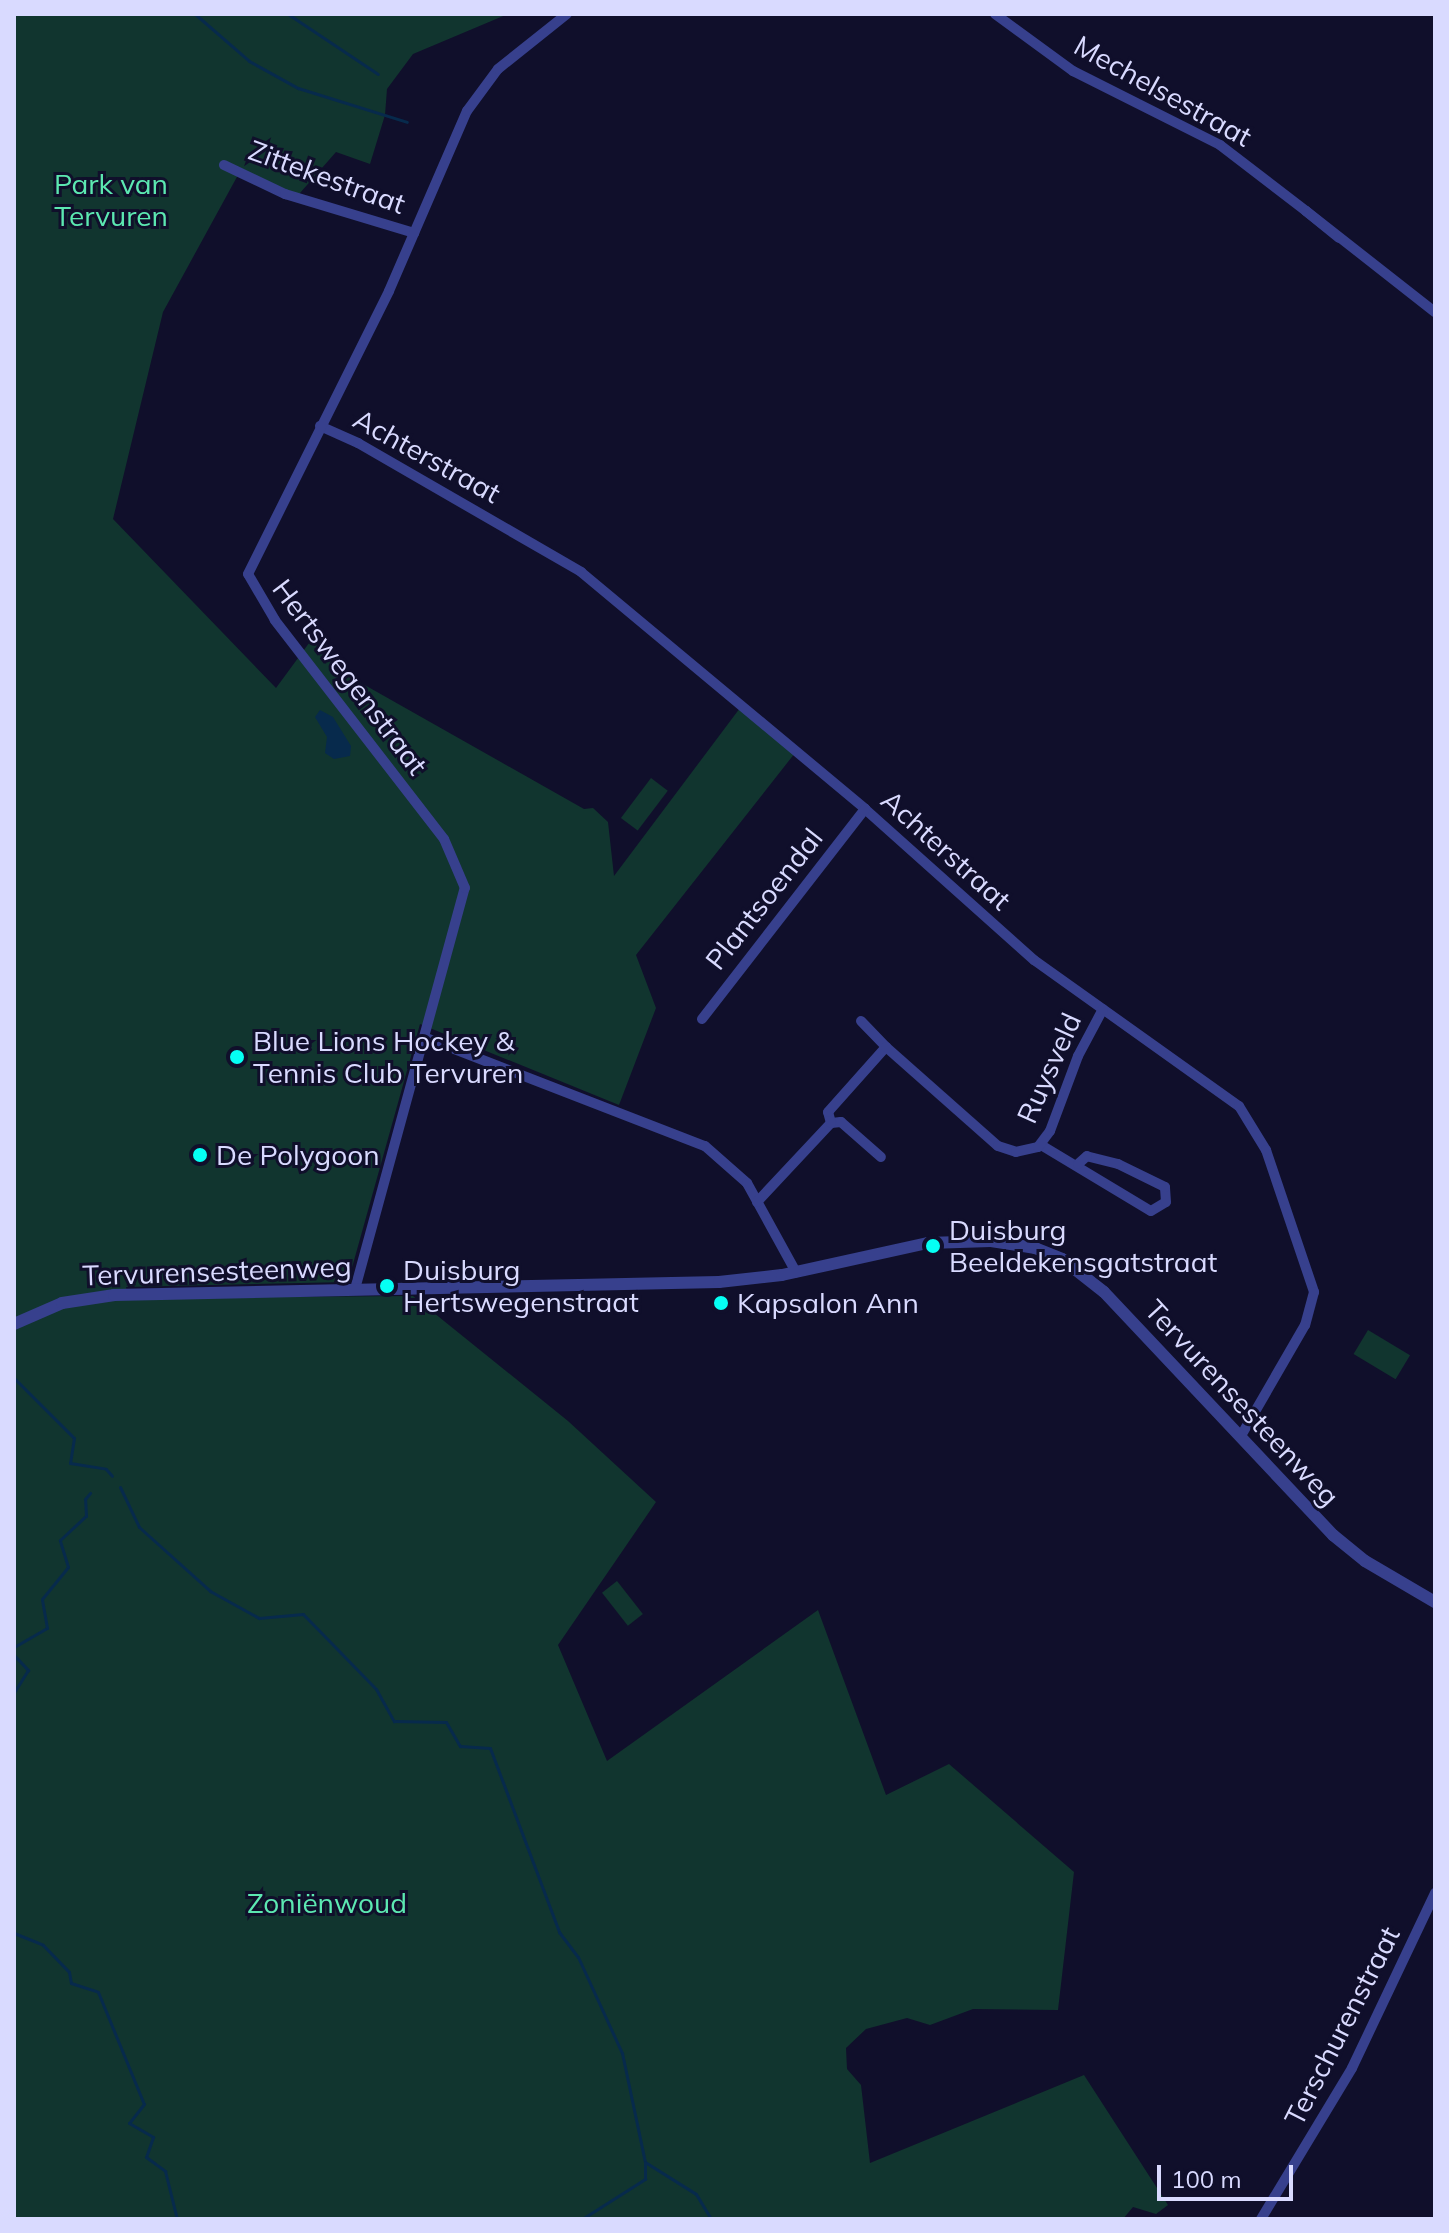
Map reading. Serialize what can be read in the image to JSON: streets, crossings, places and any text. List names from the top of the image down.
{
  "streets": {
    "street": [
      "Mechelsestraat",
      "Zittekestraat",
      "Achterstraat",
      "Hertswegenstraat",
      "Plantsoendal",
      "Ruysveld",
      "Tervurensesteenweg",
      "Terschurenstraat"
    ]
  },
  "crossings": [
    ["Zittekestraat", "Hertswegenstraat"],
    ["Achterstraat", "Hertswegenstraat"],
    ["Achterstraat", "Plantsoendal"],
    ["Achterstraat", "Ruysveld"],
    ["Achterstraat", "Tervurensesteenweg"],
    ["Hertswegenstraat", "Tervurensesteenweg"]
  ],
  "parks": ["Park van Tervuren", "Zoniënwoud"],
  "places": [
    "Blue Lions Hockey & Tennis Club Tervuren",
    "De Polygoon",
    "Duisburg Beeldekensgatstraat",
    "Duisburg Hertswegenstraat",
    "Kapsalon Ann"
  ],
  "scale_bar": "100 m"
}
